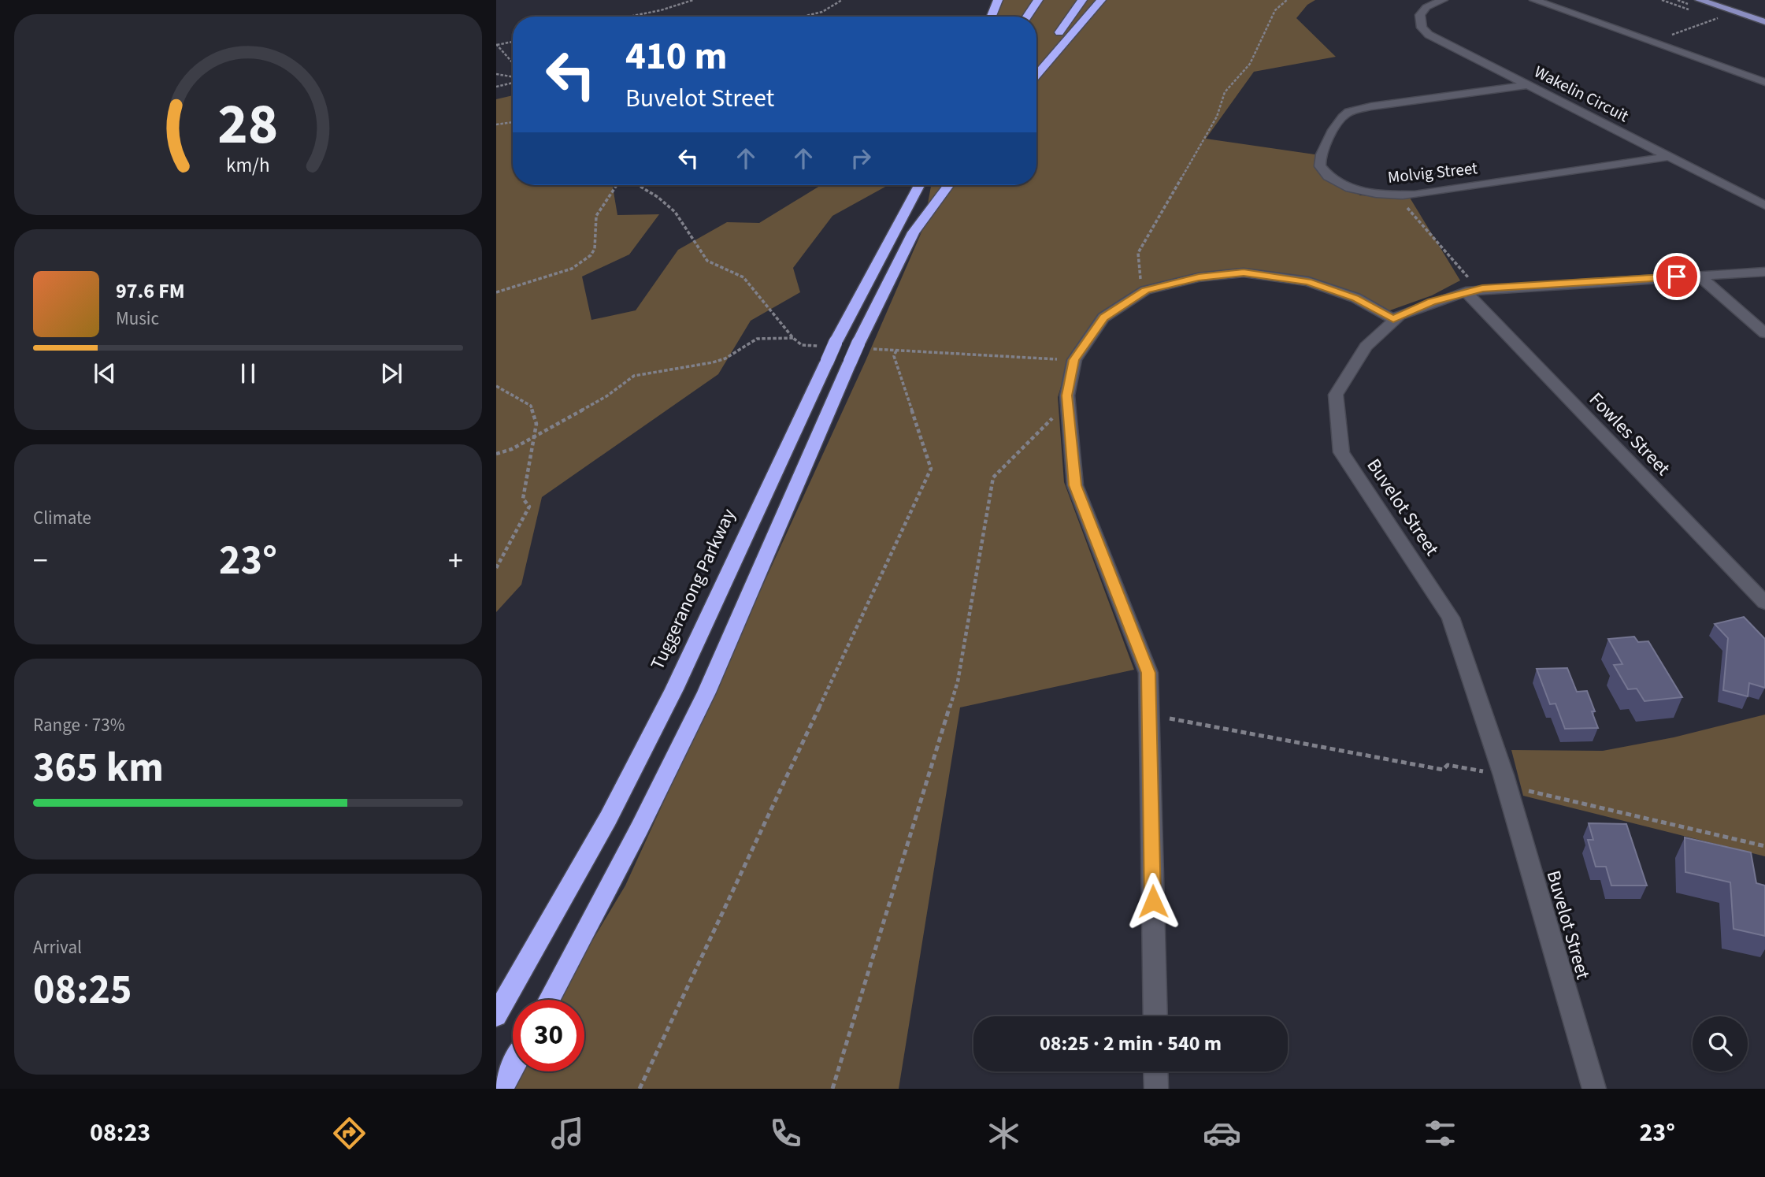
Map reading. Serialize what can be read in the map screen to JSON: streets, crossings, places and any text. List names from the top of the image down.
{
  "streets": {
    "highway": ["Tuggeranong Parkway"],
    "street": [
      "Wakelin Circuit",
      "Molvig Street",
      "Fowles Street",
      "Buvelot Street"
    ]
  },
  "crossings": [
    ["Wakelin Circuit", "Molvig Street"],
    ["Fowles Street", "Buvelot Street"]
  ],
  "page": {
    "turn": ["410 m", "Buvelot Street"],
    "song": ["97.6 FM", "Music"],
    "tile": [
      "Climate",
      ["Range · 73%", "365 km"],
      ["Arrival", "08:25"]
    ],
    "heat": ["−", "23°", "+"],
    "limit": "30",
    "trip": "08:25 · 2 min · 540 m",
    "tabs": ["08:23", "23°"],
    "gauge": ["28", "km/h"]
  }
}
